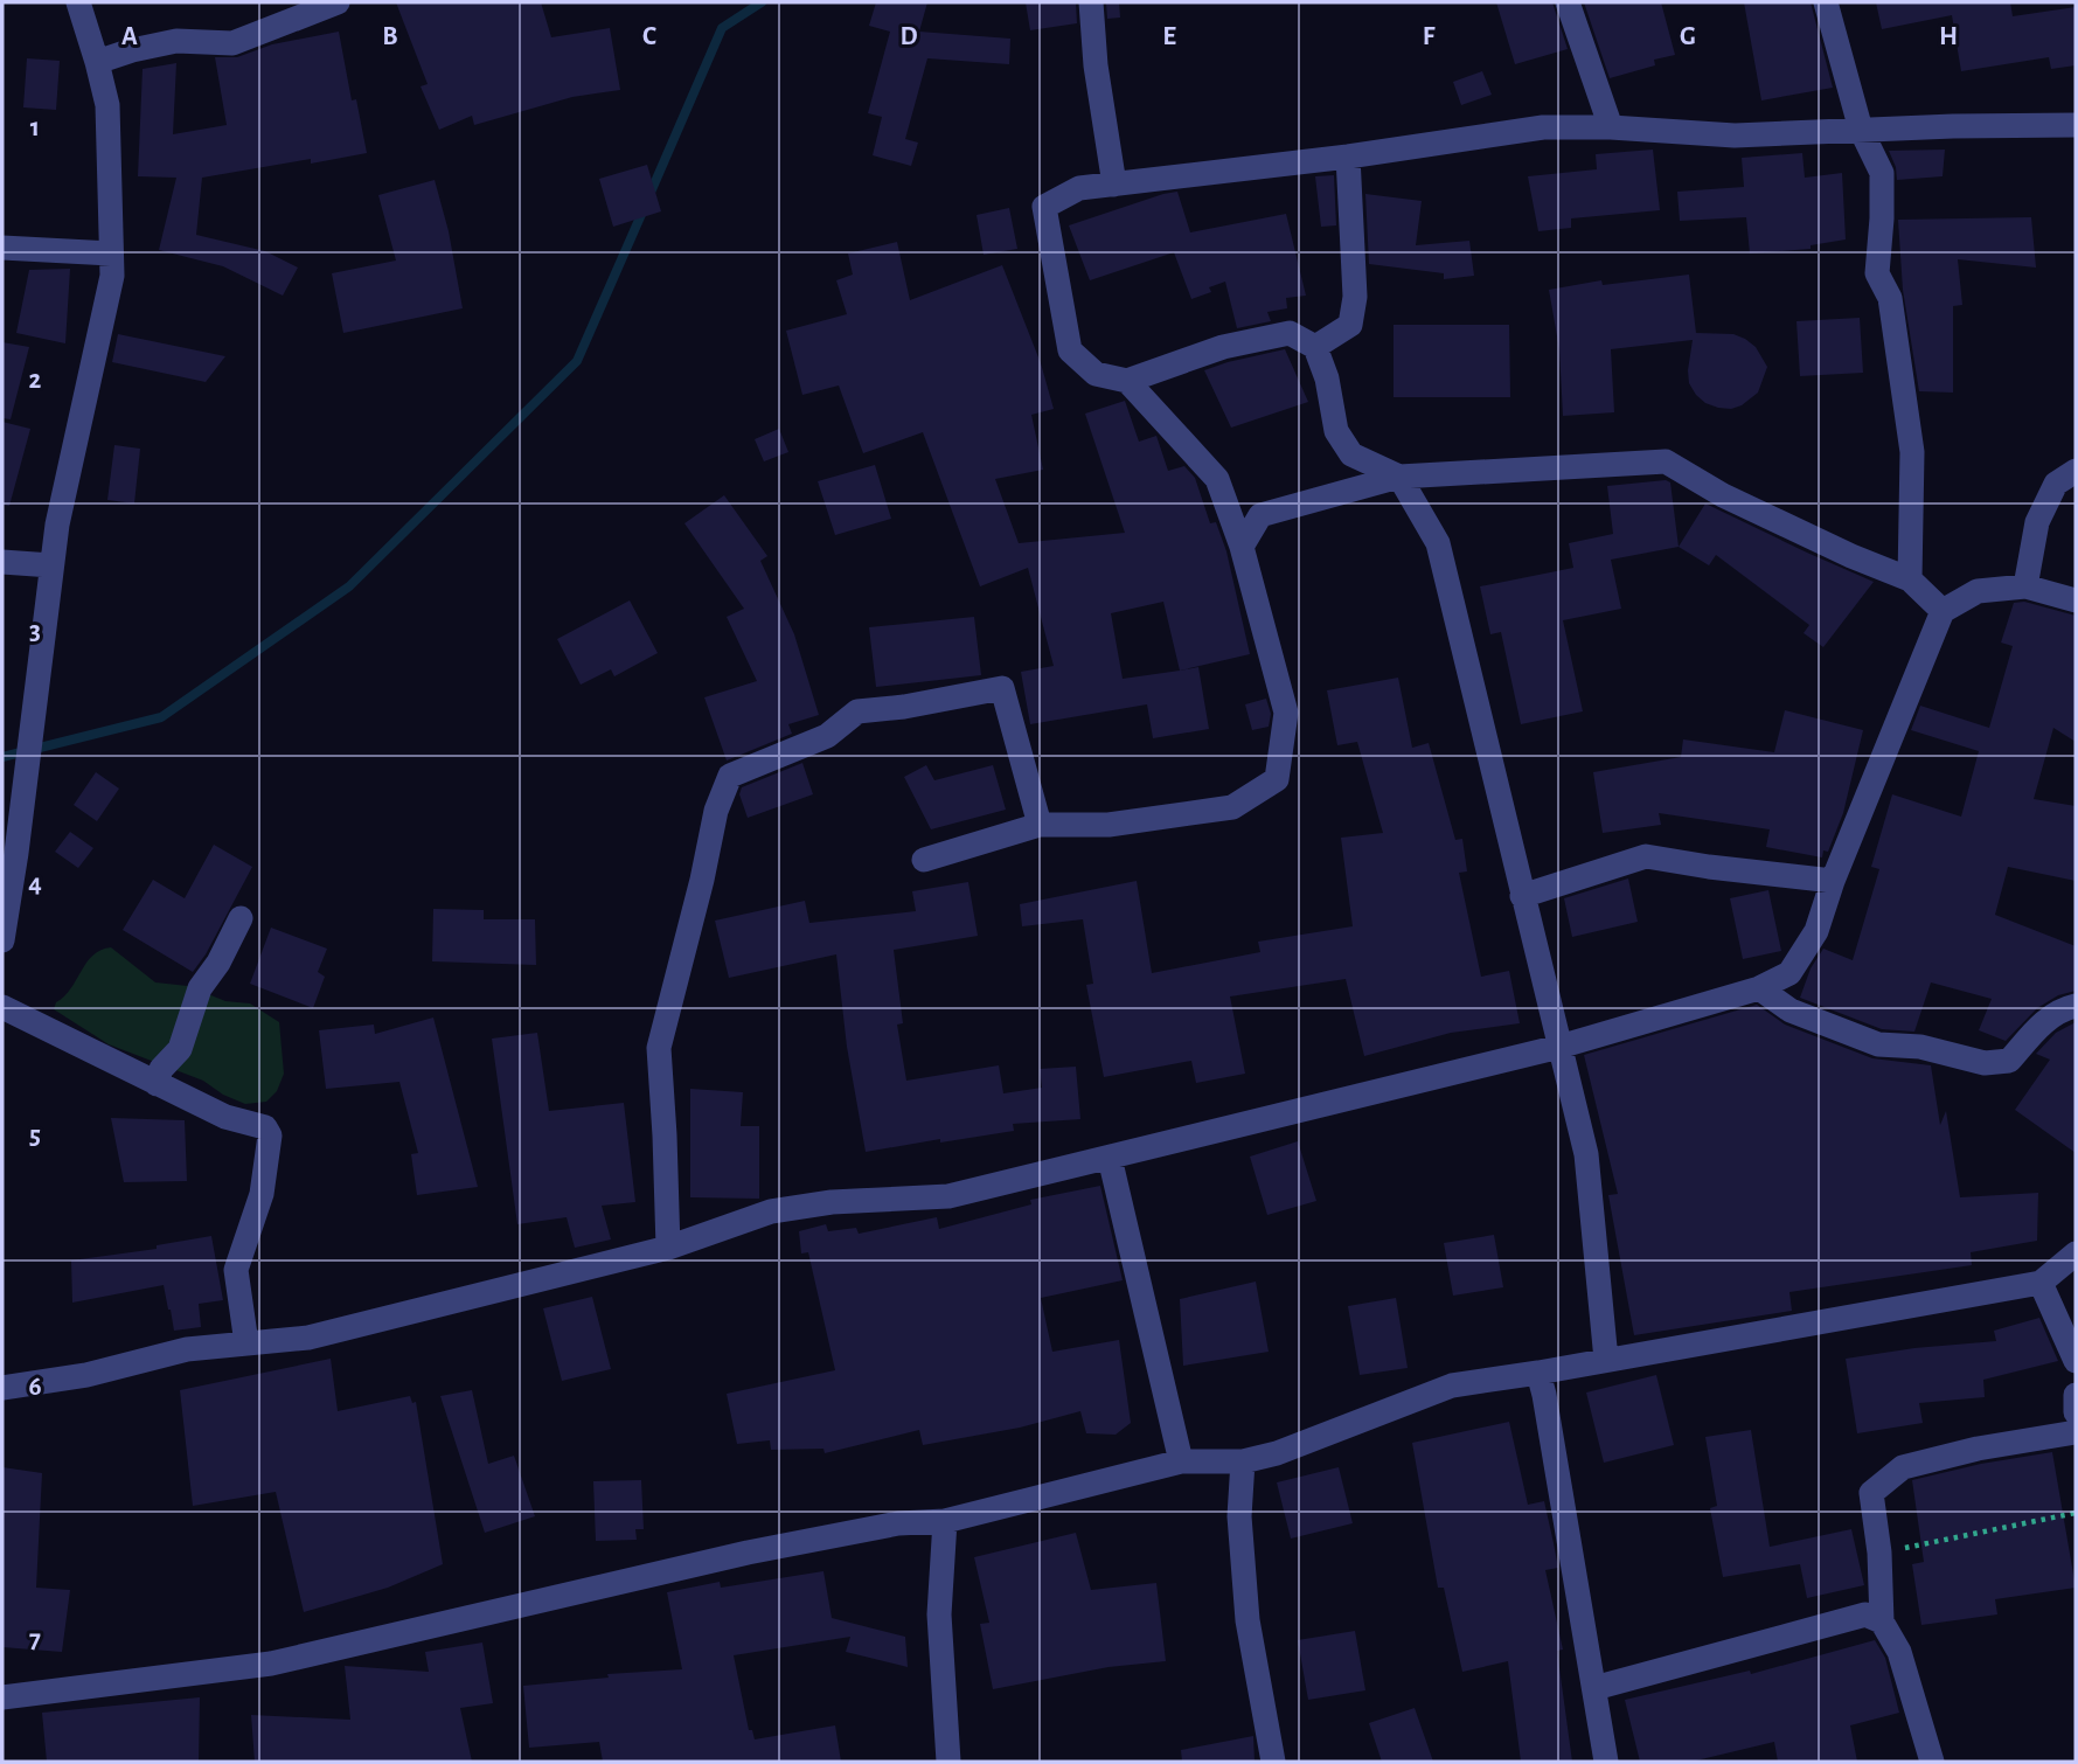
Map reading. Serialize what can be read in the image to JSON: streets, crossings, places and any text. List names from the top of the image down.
{
  "grid": {
    "columns": [
      "A",
      "B",
      "C",
      "D",
      "E",
      "F",
      "G",
      "H"
    ],
    "rows": [
      "1",
      "2",
      "3",
      "4",
      "5",
      "6",
      "7"
    ]
  }
}
